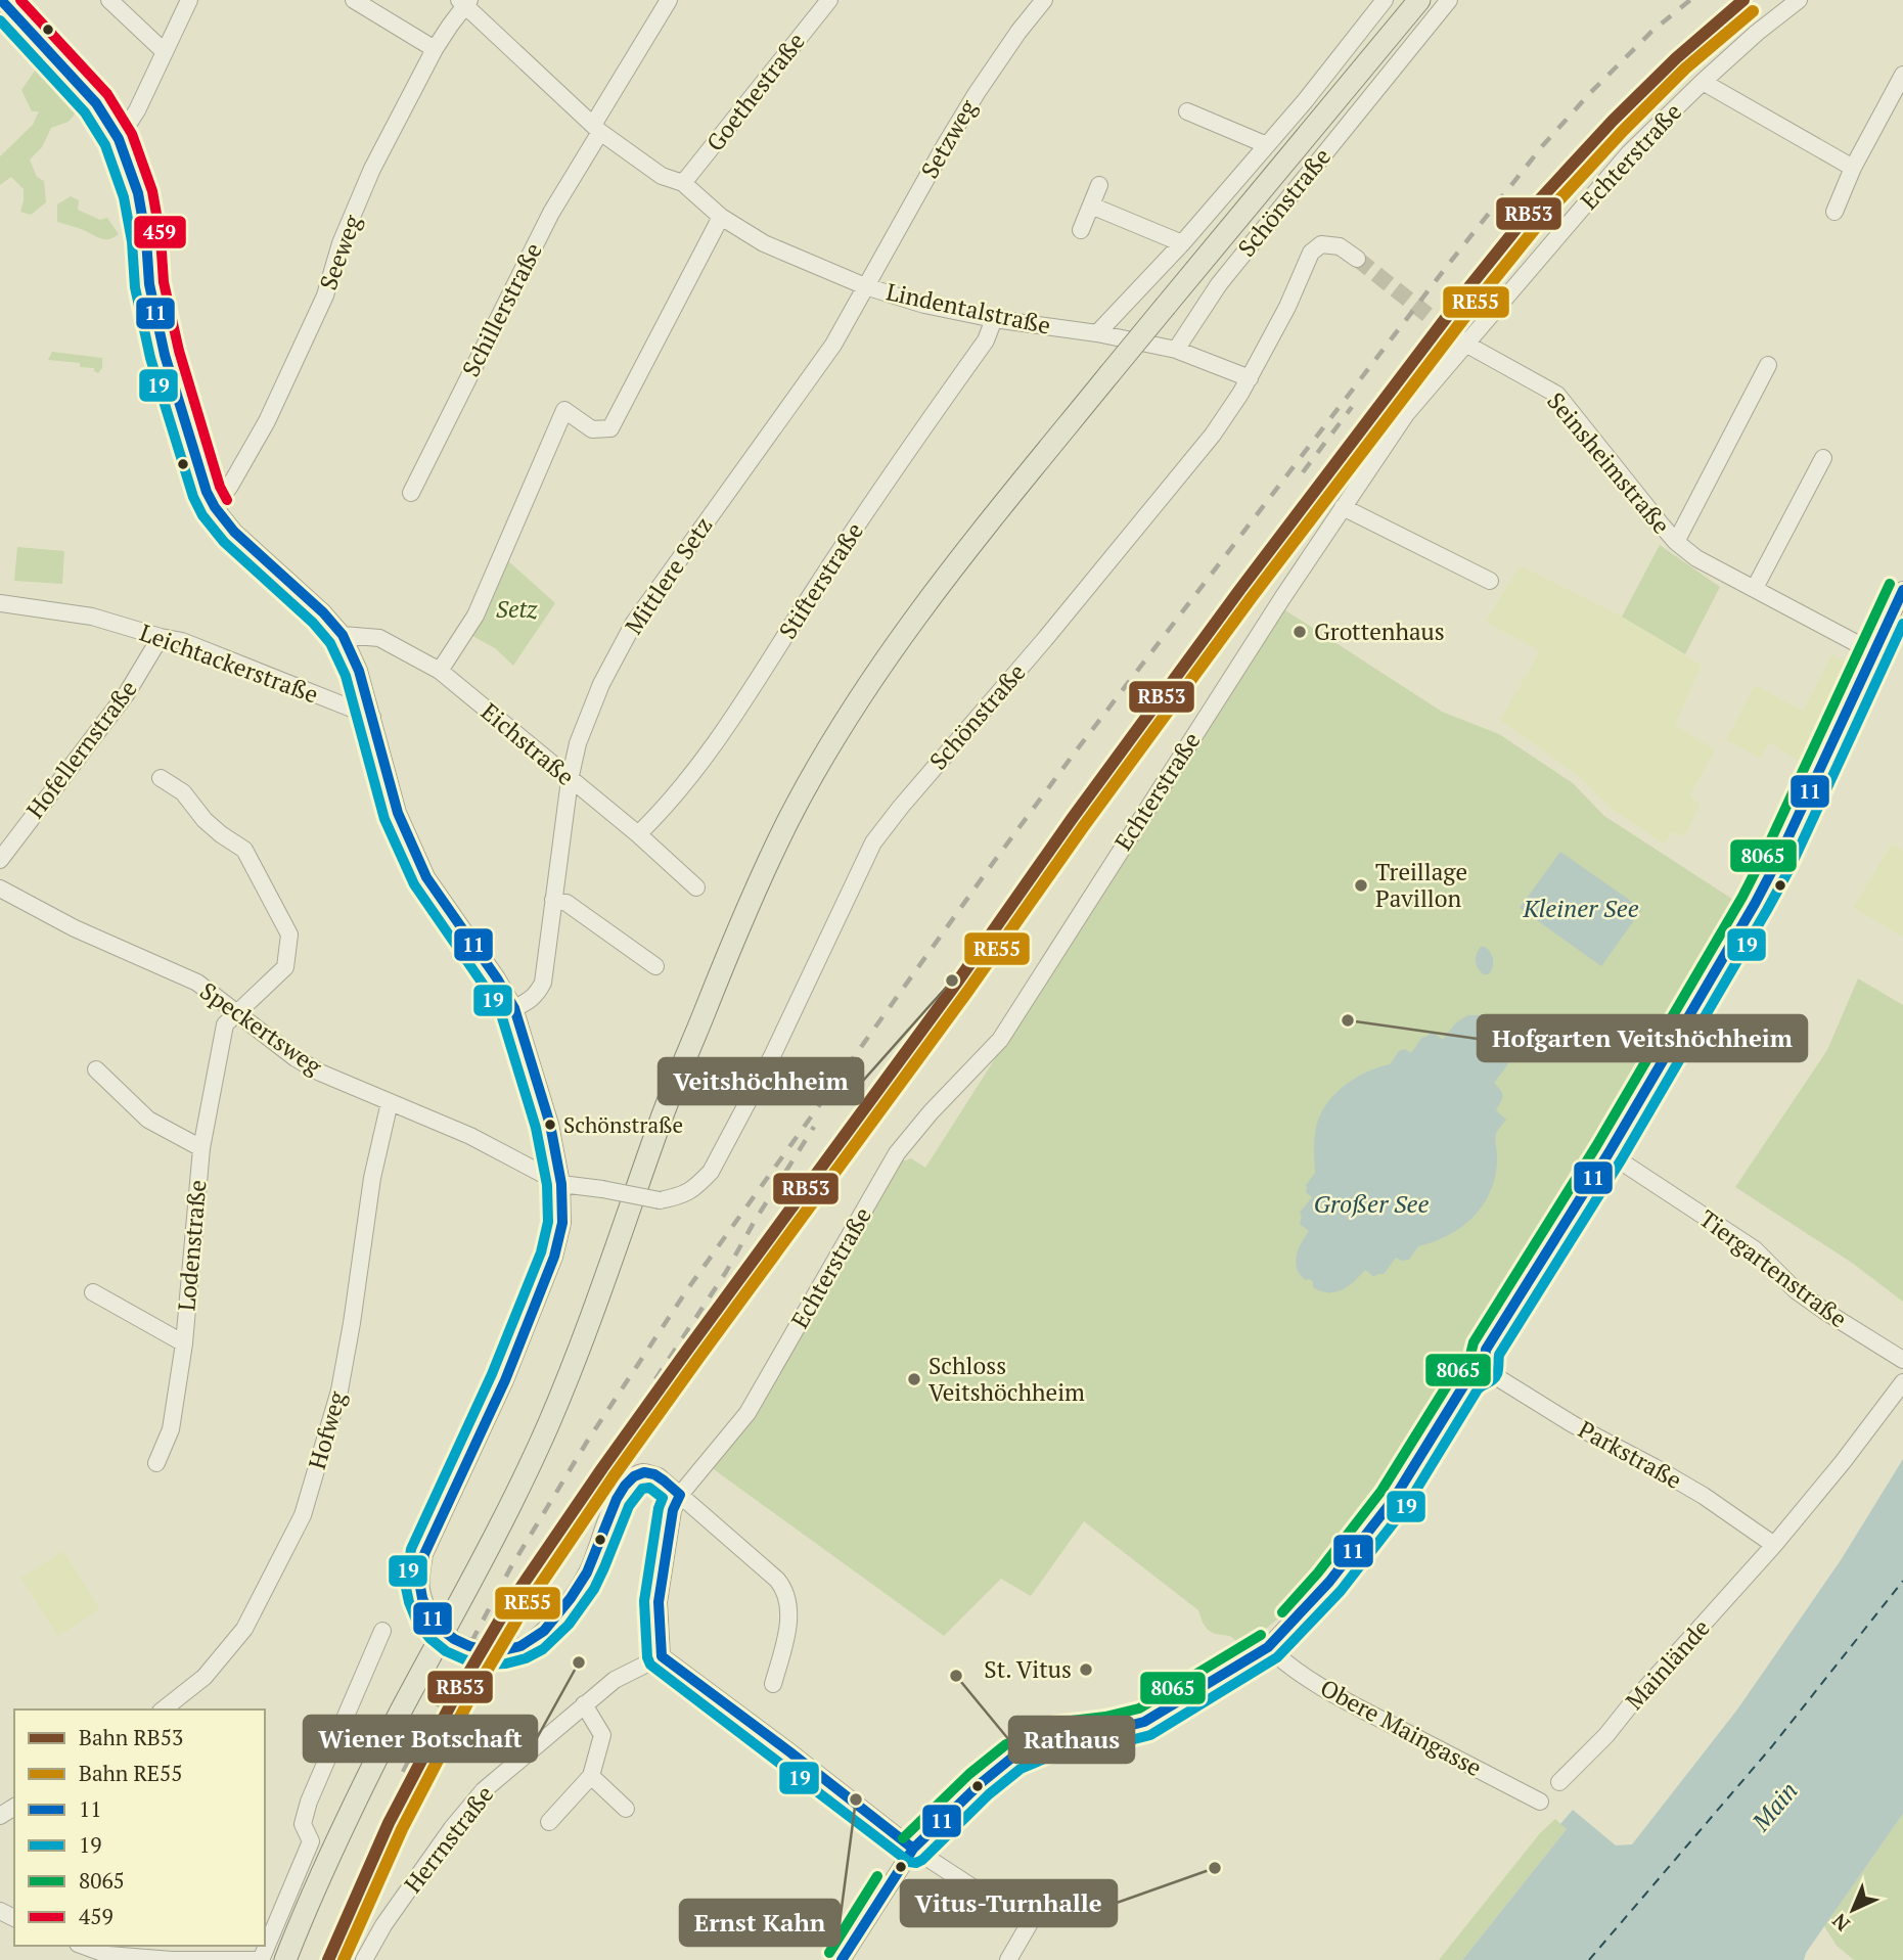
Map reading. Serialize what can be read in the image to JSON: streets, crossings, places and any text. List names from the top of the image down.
{
  "streets": {
    "street": [
      "Goethestraße",
      "Setzweg",
      "Echterstraße",
      "Schönstraße",
      "Seeweg",
      "Lindentalstraße",
      "Schillerstraße",
      "Seinsheimstraße",
      "Mittlere Setz",
      "Stifterstraße",
      "Leichtackerstraße",
      "Eichstraße",
      "Hofellernstraße",
      "Speckertsweg",
      "Lodenstraße",
      "Tiergartenstraße",
      "Hofweg",
      "Parkstraße",
      "Mainlände",
      "Obere Maingasse",
      "Herrnstraße"
    ]
  },
  "crossings": [
    ["Goethestraße", "Lindentalstraße"],
    ["Setzweg", "Lindentalstraße"],
    ["Setzweg", "Mittlere Setz"],
    ["Echterstraße", "Seinsheimstraße"],
    ["Schönstraße", "Lindentalstraße"],
    ["Schönstraße", "Speckertsweg"],
    ["Seeweg", "Lindentalstraße"],
    ["Lindentalstraße", "Schillerstraße"],
    ["Lindentalstraße", "Mittlere Setz"],
    ["Lindentalstraße", "Stifterstraße"],
    ["Mittlere Setz", "Eichstraße"],
    ["Stifterstraße", "Eichstraße"],
    ["Leichtackerstraße", "Hofellernstraße"],
    ["Speckertsweg", "Lodenstraße"],
    ["Speckertsweg", "Hofweg"],
    ["Parkstraße", "Mainlände"]
  ],
  "water": ["Kleiner See", "Großer See", "Main"],
  "parks": ["Setz"],
  "places": [
    "Grottenhaus",
    "Treillage Pavillon",
    "Veitshöchheim",
    "Hofgarten Veitshöchheim",
    "Schönstraße",
    "Schloss Veitshöchheim",
    "Wiener Botschaft",
    "St. Vitus",
    "Rathaus",
    "Ernst Kahn",
    "Vitus-Turnhalle"
  ],
  "lines": [
    "rail line RB53",
    "transit line 11",
    "transit line 459",
    "rail line RE55",
    "transit line 19",
    "transit line 8065"
  ],
  "legend": [
    "Bahn RB53",
    "Bahn RE55",
    "11",
    "19",
    "8065",
    "459"
  ],
  "north": "bottom left"
}
